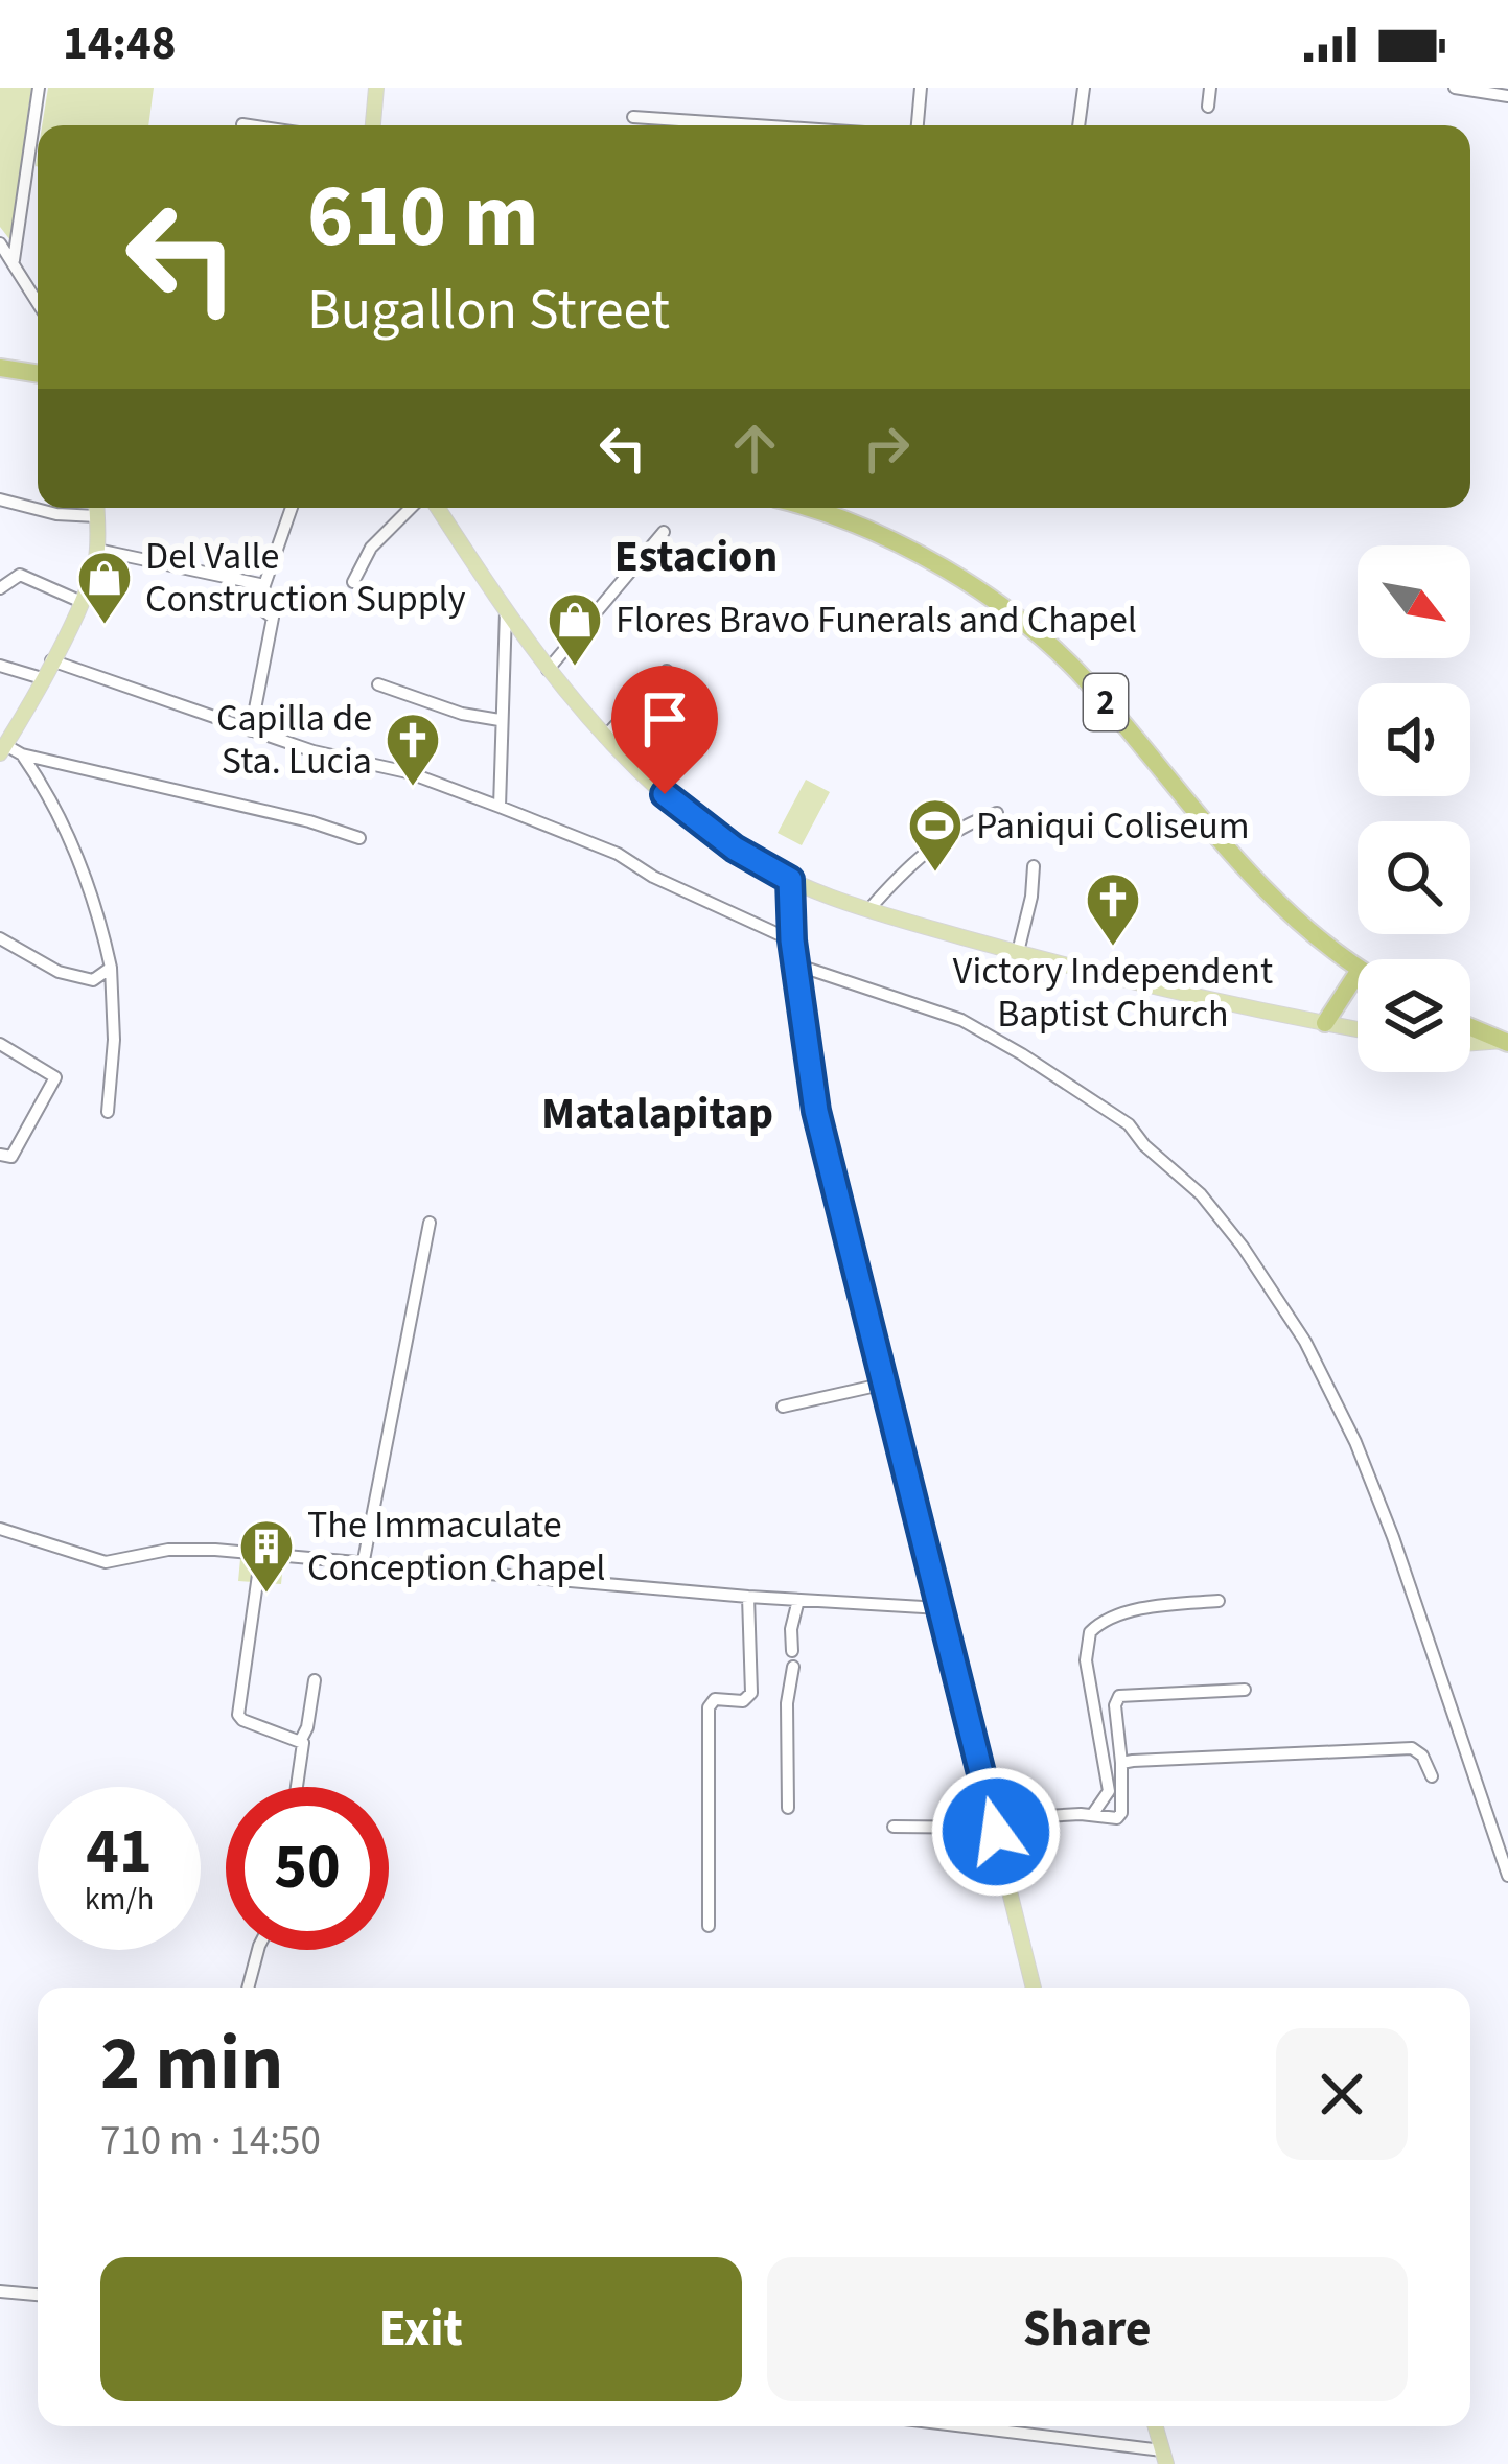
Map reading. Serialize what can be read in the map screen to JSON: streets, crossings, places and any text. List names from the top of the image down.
{
  "streets": {
    "highway": ["2"]
  },
  "districts": ["Estacion", "Matalapitap"],
  "places": {
    "shop": ["Del Valle Construction Supply", "Flores Bravo Funerals and Chapel"],
    "church": ["Capilla de Sta. Lucia", "Victory Independent Baptist Church"],
    "sports": ["Paniqui Coliseum"],
    "building": ["The Immaculate Conception Chapel"]
  },
  "north": "bottom right",
  "page": {
    "status": "14:48",
    "turn": ["610 m", "Bugallon Street"],
    "speed": "41 km/h",
    "limit": "50",
    "heading": ["2 min", "710 m · 14:50"],
    "buttons": ["Exit", "Share"]
  }
}
